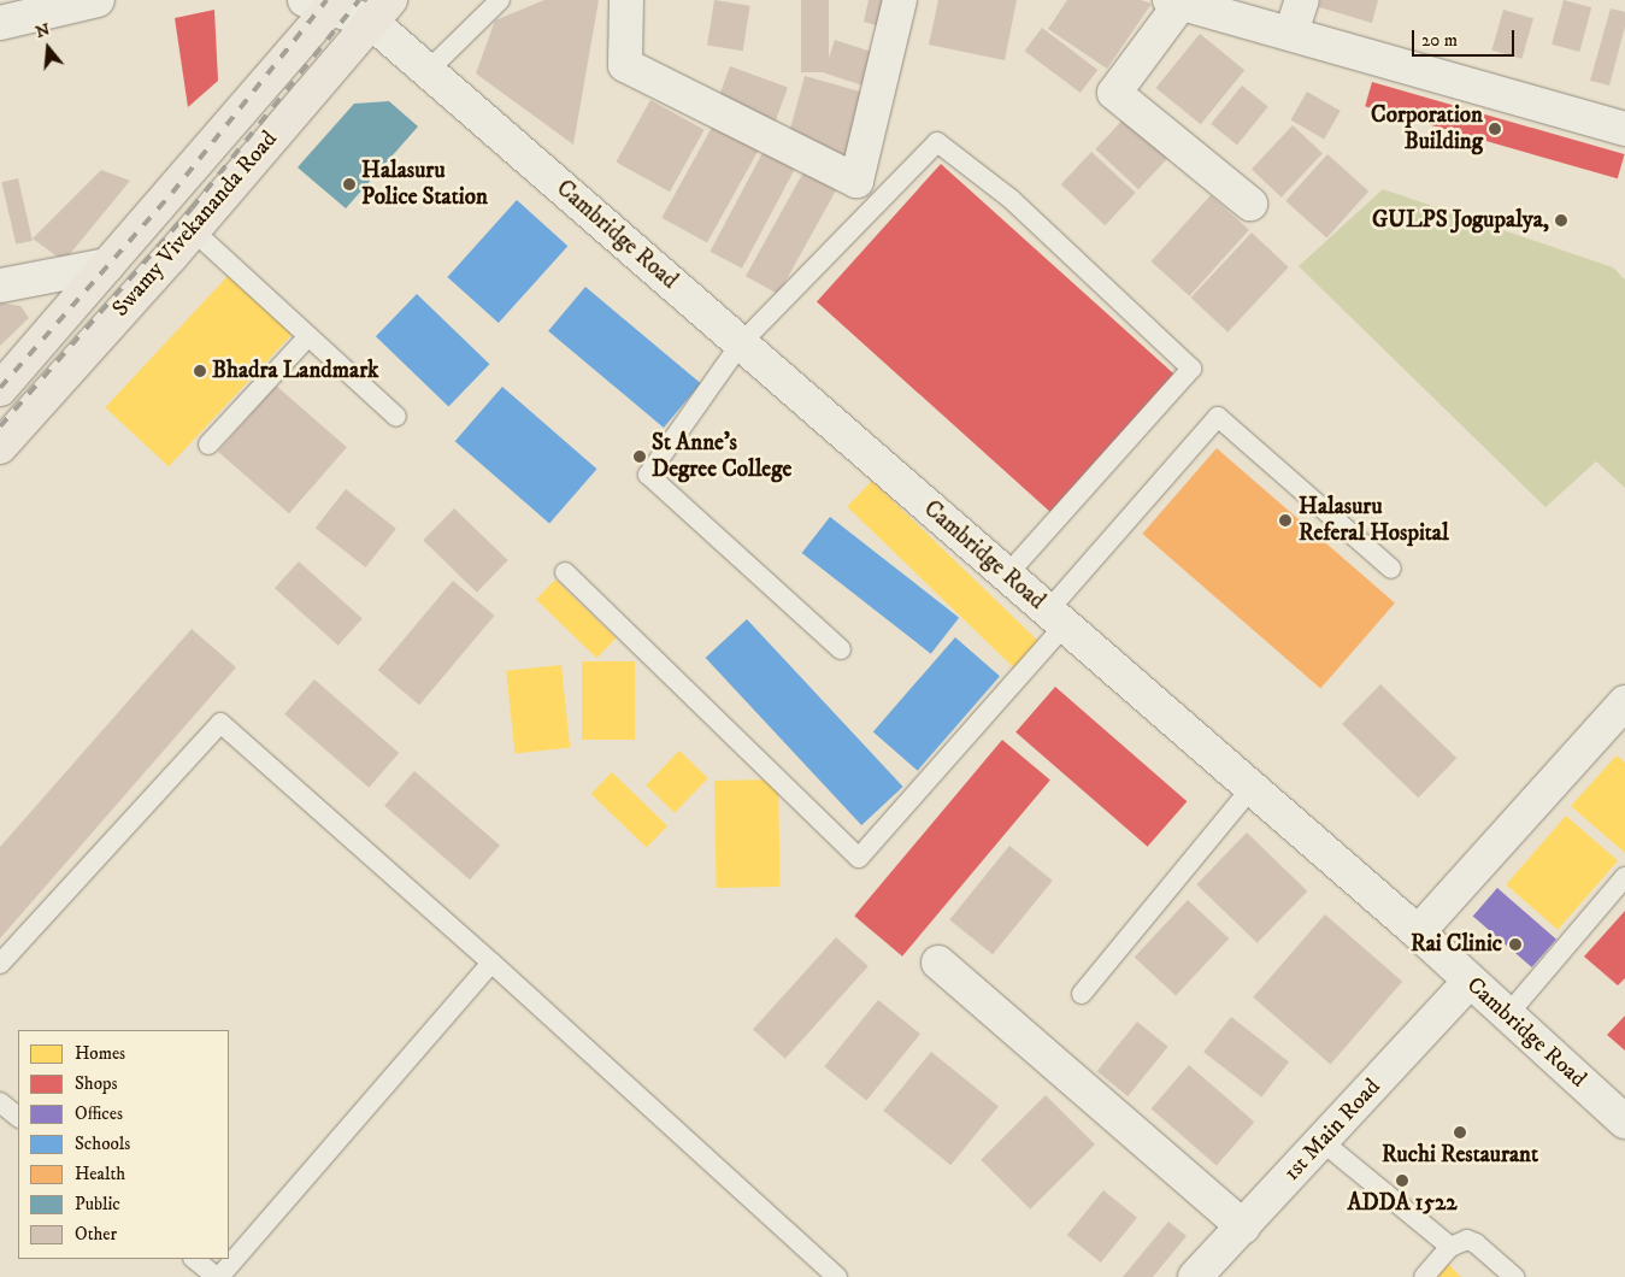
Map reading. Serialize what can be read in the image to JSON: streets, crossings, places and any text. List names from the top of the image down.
{
  "streets": {
    "main road": ["Swamy Vivekananda Road"],
    "street": ["Cambridge Road", "1st Main Road"]
  },
  "crossings": [
    ["Swamy Vivekananda Road", "Cambridge Road"],
    ["Cambridge Road", "1st Main Road"]
  ],
  "places": [
    "Corporation Building",
    "Halasuru Police Station",
    "GULPS Jogupalya,",
    "Bhadra Landmark",
    "St Anne's Degree College",
    "Halasuru Referal Hospital",
    "Rai Clinic",
    "Ruchi Restaurant",
    "ADDA 1522"
  ],
  "legend": [
    "Homes",
    "Shops",
    "Offices",
    "Schools",
    "Health",
    "Public",
    "Other"
  ],
  "scale_bar": "20 m",
  "north": "top"
}
